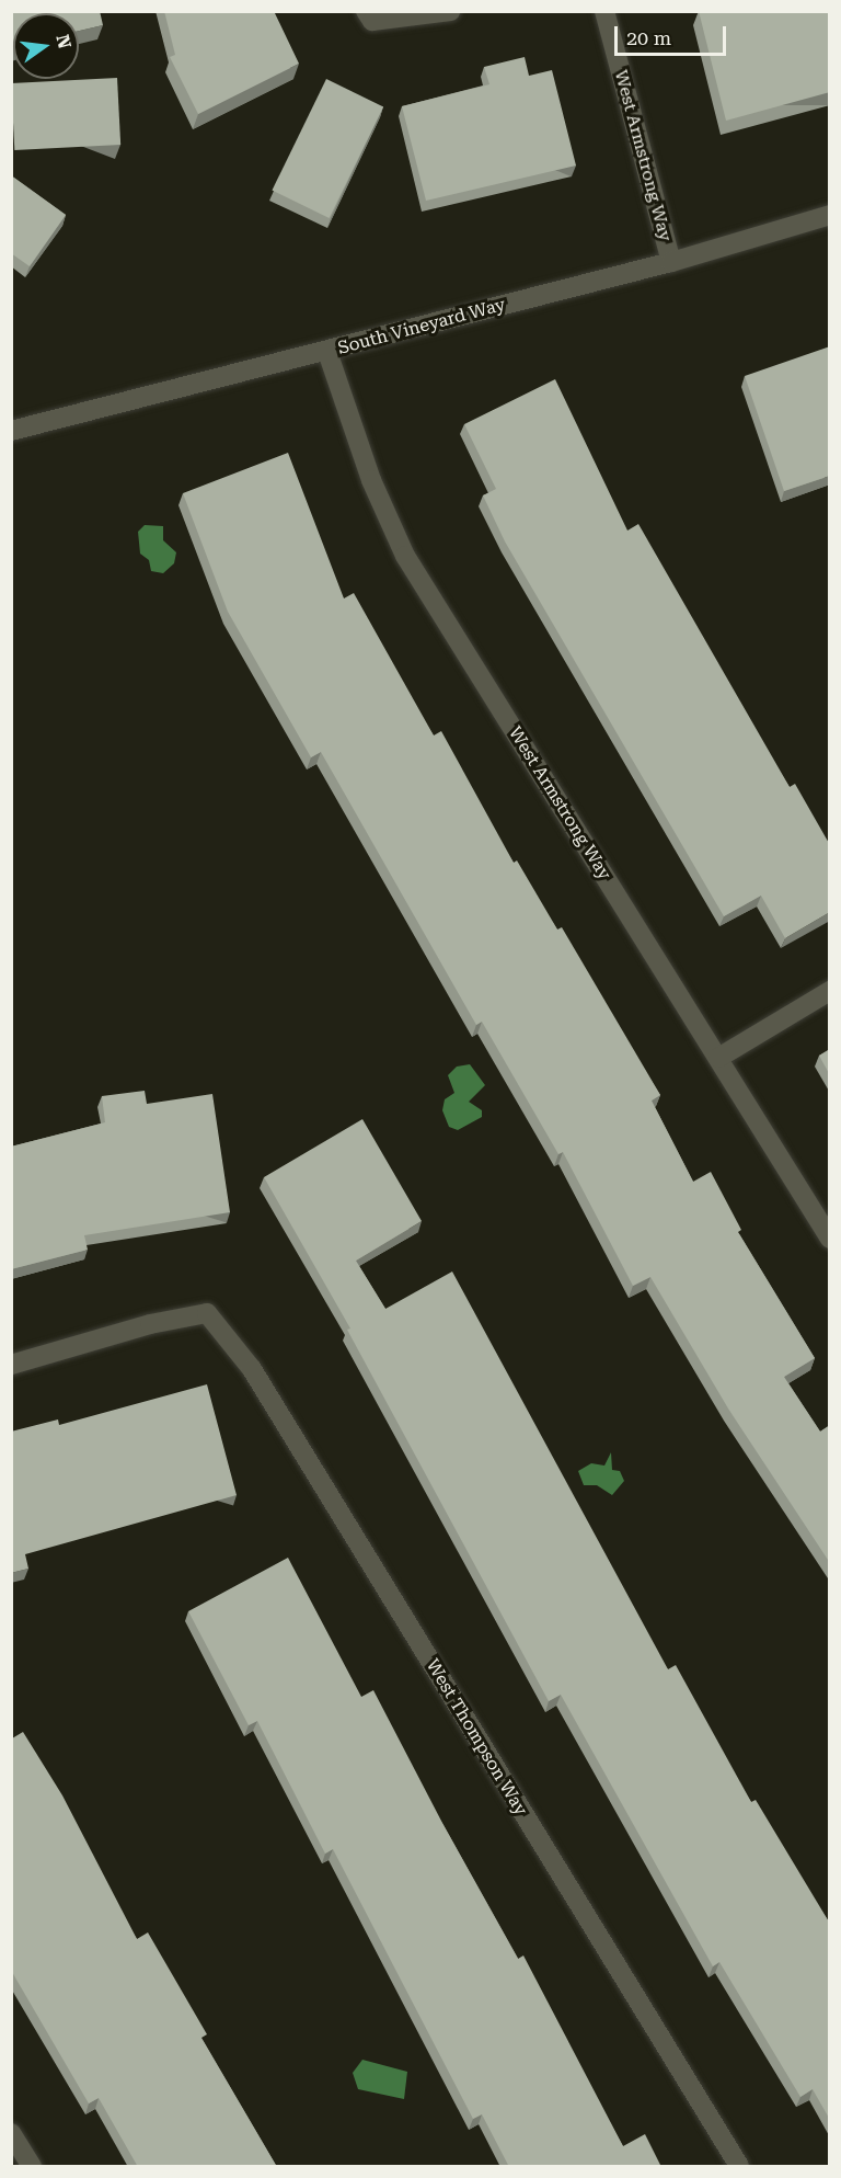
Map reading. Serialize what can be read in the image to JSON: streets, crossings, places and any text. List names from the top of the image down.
{
  "streets": {
    "street": ["West Armstrong Way", "South Vineyard Way", "West Thompson Way"]
  },
  "crossings": [
    ["West Armstrong Way", "South Vineyard Way"]
  ],
  "scale_bar": "20 m",
  "north": "right"
}
